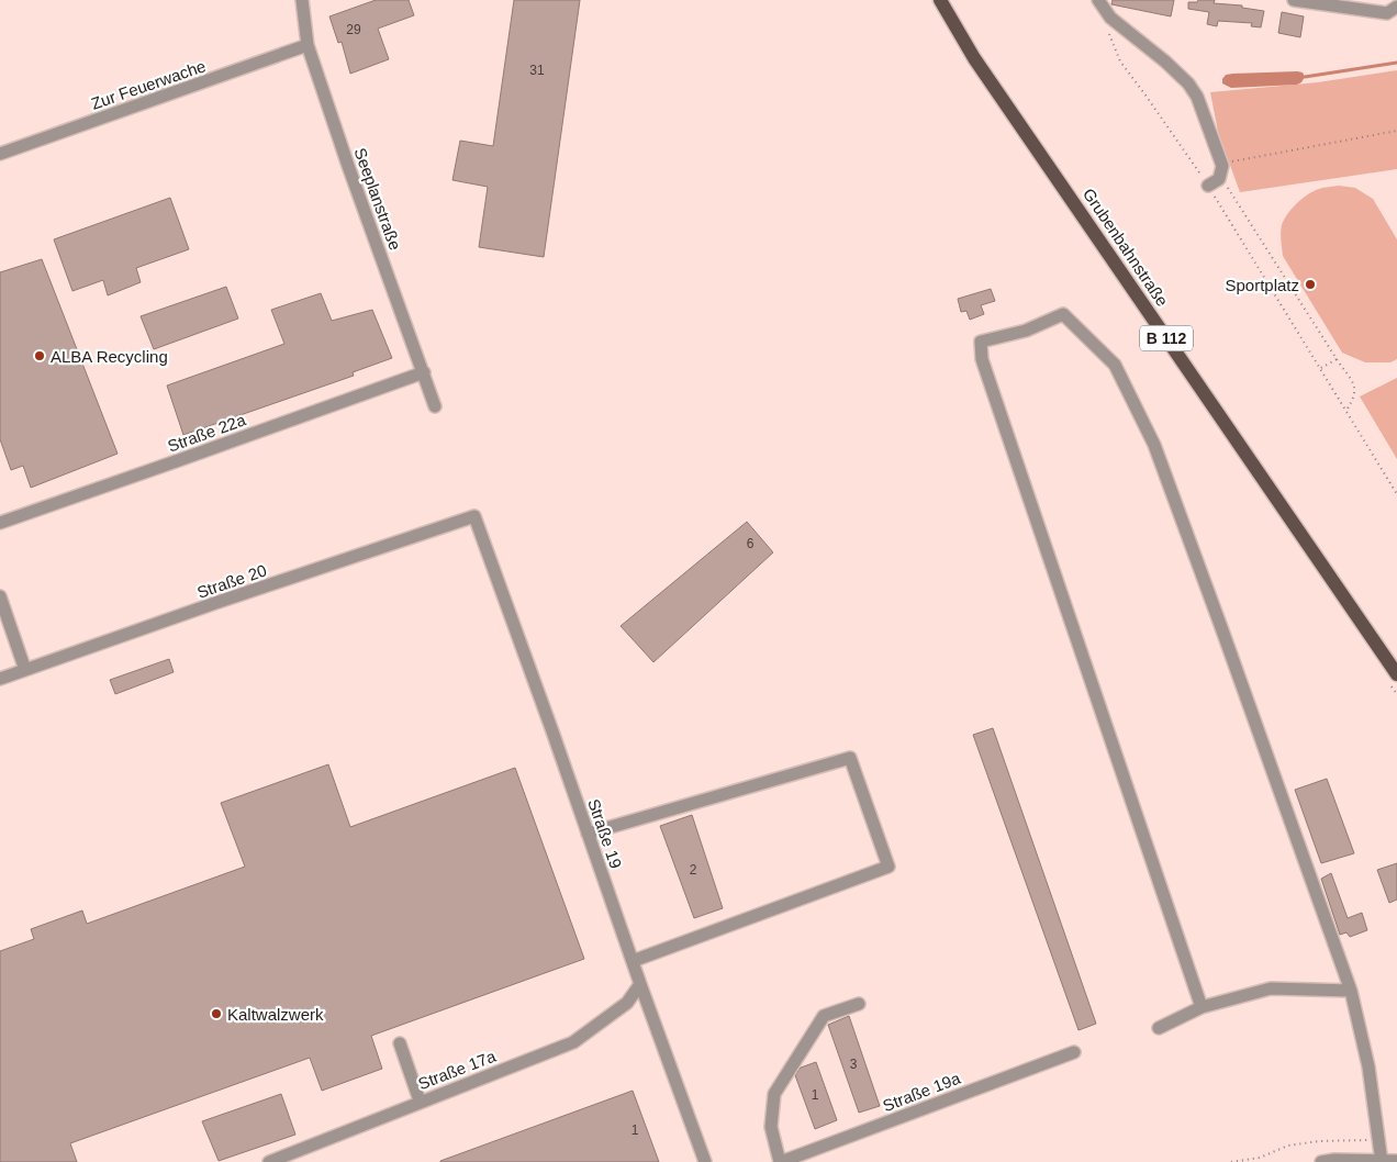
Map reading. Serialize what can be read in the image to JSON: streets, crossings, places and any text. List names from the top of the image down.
{
  "streets": {
    "main road": ["Grubenbahnstraße", "B 112"],
    "street": [
      "Zur Feuerwache",
      "Seeplanstraße",
      "Straße 22a",
      "Straße 20",
      "Straße 19",
      "Straße 17a",
      "Straße 19a"
    ]
  },
  "crossings": [
    ["Zur Feuerwache", "Seeplanstraße"],
    ["Seeplanstraße", "Straße 22a"],
    ["Straße 20", "Straße 19"],
    ["Straße 19", "Straße 17a"]
  ],
  "places": ["Sportplatz", "ALBA Recycling", "Kaltwalzwerk"],
  "house_numbers": [
    "29",
    "31",
    "6",
    "2",
    "3",
    "1",
    "1"
  ]
}
